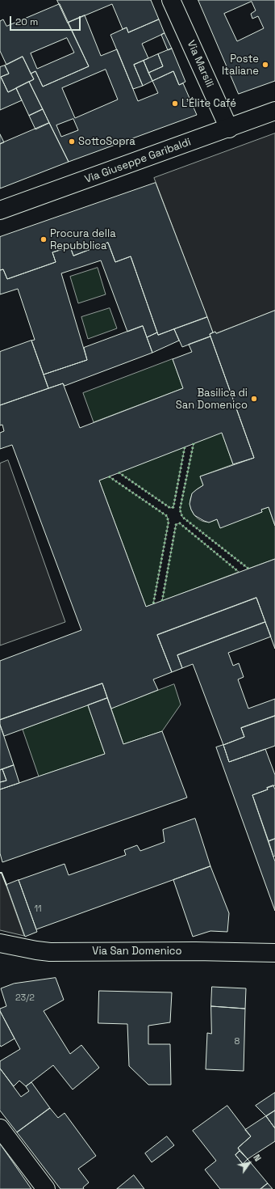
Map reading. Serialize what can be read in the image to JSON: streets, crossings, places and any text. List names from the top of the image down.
{
  "streets": {
    "street": ["Via Marsili", "Via Giuseppe Garibaldi", "Via San Domenico"]
  },
  "crossings": [
    ["Via Marsili", "Via Giuseppe Garibaldi"]
  ],
  "places": [
    "Poste Italiane",
    "L'Élite Café",
    "SottoSopra",
    "Procura della Repubblica",
    "Basilica di San Domenico"
  ],
  "house_numbers": ["11", "23/2", "8"],
  "scale_bar": "20 m",
  "north": "top right"
}
